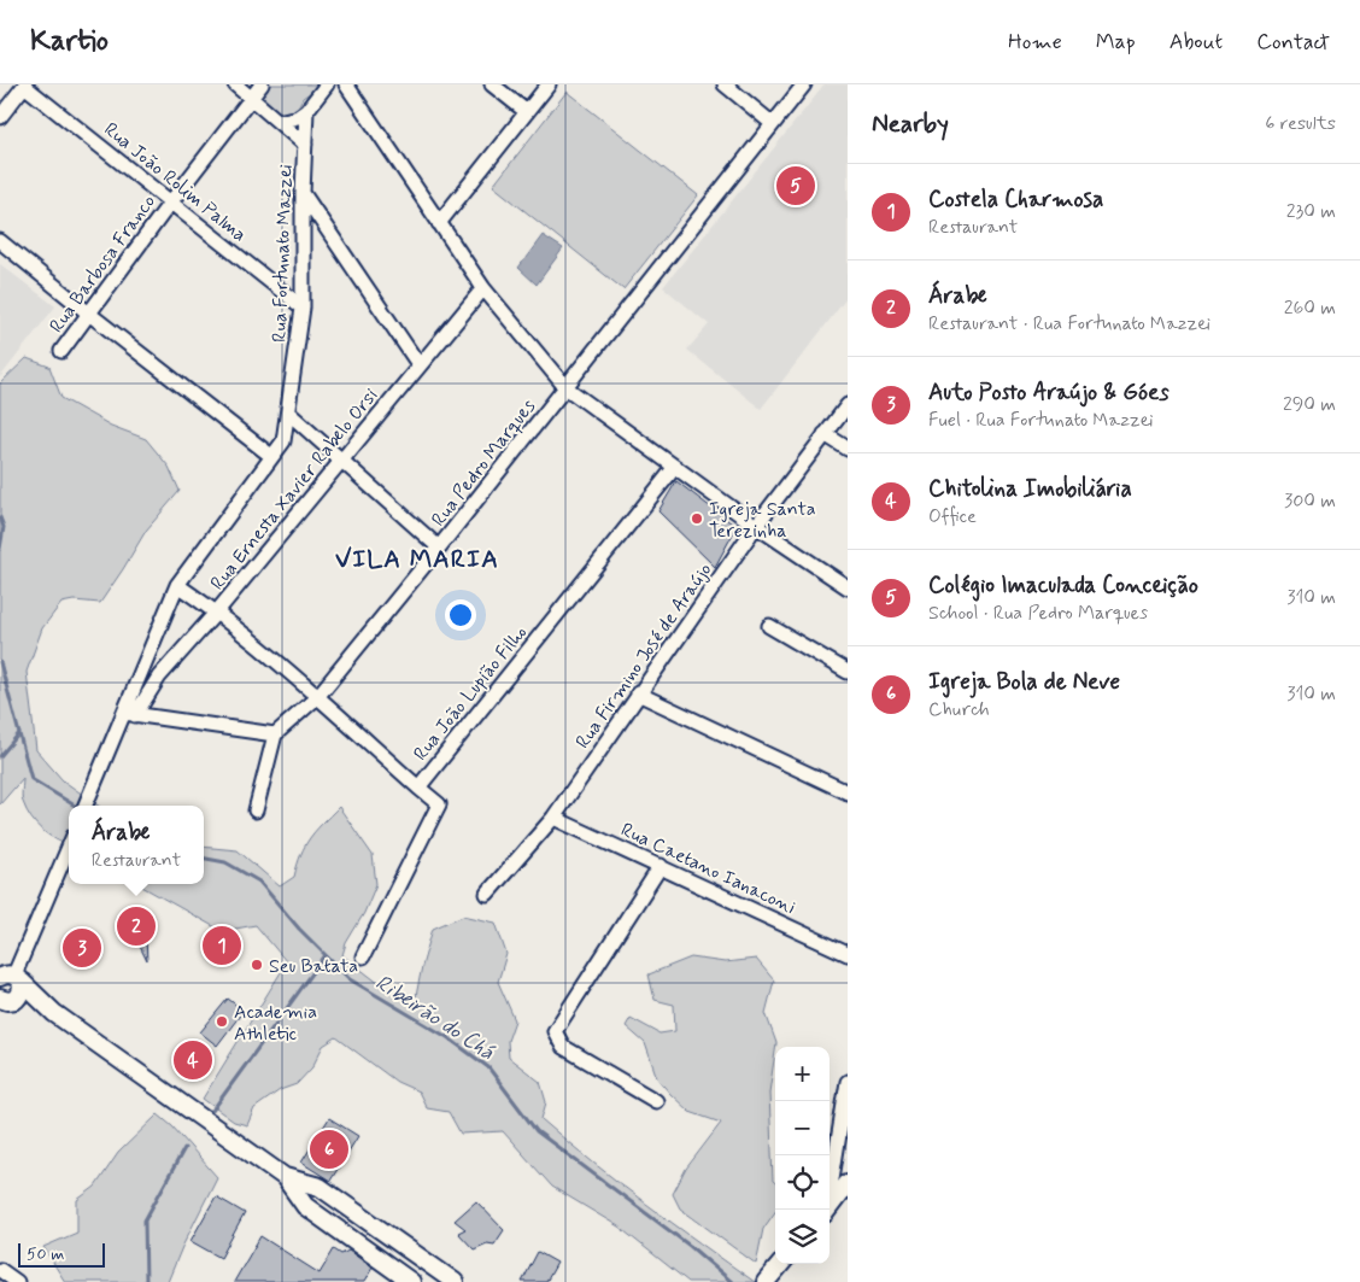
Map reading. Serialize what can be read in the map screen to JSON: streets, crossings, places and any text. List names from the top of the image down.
{
  "streets": {
    "street": [
      "Rua João Rolim Palma",
      "Rua Fortunato Mazzei",
      "Rua Barbosa Franco",
      "Rua Pedro Marques",
      "Rua Ernesta Xavier Rabelo Orsi",
      "Rua Firmino José de Araújo",
      "Rua João Lupião Filho",
      "Rua Caetano Ianaconi"
    ]
  },
  "crossings": [
    ["Rua João Rolim Palma", "Rua Fortunato Mazzei"],
    ["Rua João Rolim Palma", "Rua Barbosa Franco"],
    ["Rua Fortunato Mazzei", "Rua Ernesta Xavier Rabelo Orsi"],
    ["Rua Firmino José de Araújo", "Rua Caetano Ianaconi"]
  ],
  "districts": ["VILA MARIA"],
  "water": ["Ribeirão do Chá"],
  "places": ["Igreja Santa Terezinha", "Seu Batata", "Academia Athletic"],
  "scale_bar": "50 m",
  "page": {
    "header": "Kartio",
    "nav": [
      "Home",
      "Map",
      "About",
      "Contact"
    ],
    "heading": ["Nearby", "6 results"],
    "list": [
      {
        "mark": "1",
        "name": "Costela Charmosa",
        "note": "Restaurant",
        "value": "230 m"
      },
      {
        "mark": "2",
        "name": "Árabe",
        "note": "Restaurant · Rua Fortunato Mazzei",
        "value": "260 m"
      },
      {
        "mark": "3",
        "name": "Auto Posto Araújo & Góes",
        "note": "Fuel · Rua Fortunato Mazzei",
        "value": "290 m"
      },
      {
        "mark": "4",
        "name": "Chitolina Imobiliária",
        "note": "Office",
        "value": "300 m"
      },
      {
        "mark": "5",
        "name": "Colégio Imaculada Conceição",
        "note": "School · Rua Pedro Marques",
        "value": "310 m"
      },
      {
        "mark": "6",
        "name": "Igreja Bola de Neve",
        "note": "Church",
        "value": "310 m"
      }
    ],
    "pins": [
      "5",
      "2",
      "1",
      "3",
      "4",
      "6"
    ],
    "popup": ["Árabe", "Restaurant"],
    "map_buttons": ["+", "−"],
    "scale": "50 m"
  }
}
